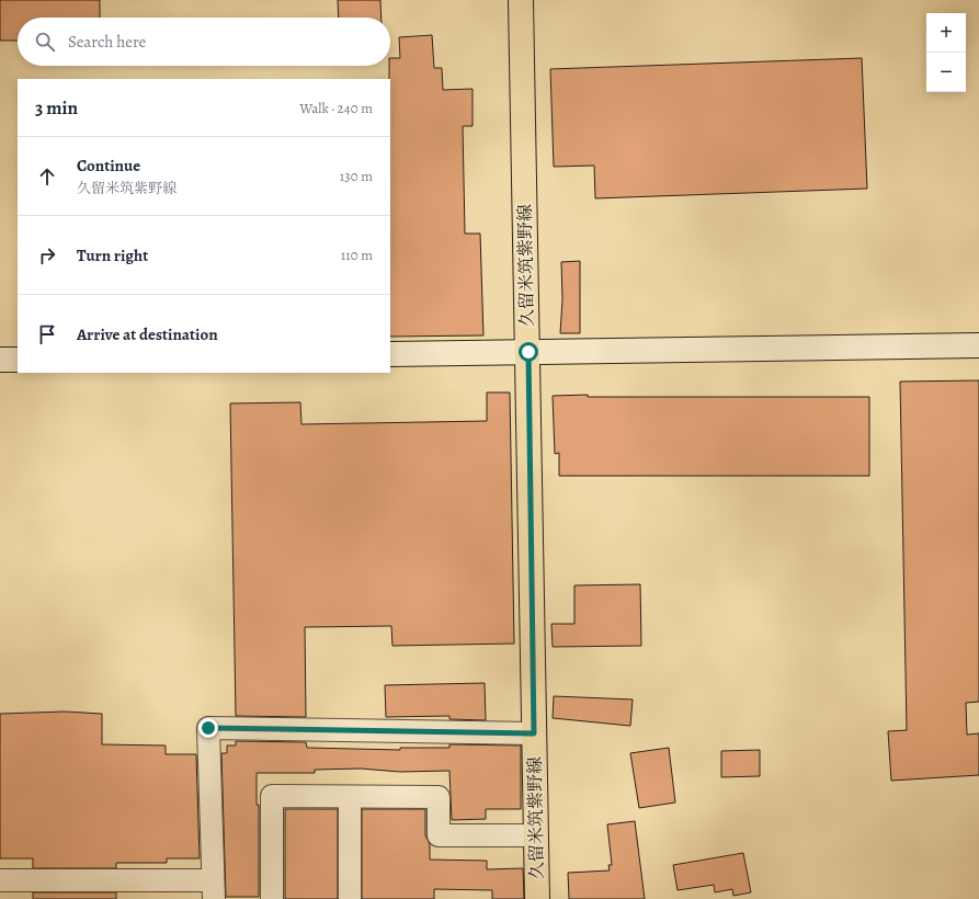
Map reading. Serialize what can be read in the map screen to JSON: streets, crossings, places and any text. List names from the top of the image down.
{
  "streets": {
    "main road": ["久留米筑紫野線"]
  },
  "page": {
    "map_buttons": ["+", "−"],
    "search": "Search here",
    "heading": ["3 min", "Walk · 240 m"],
    "list": [
      ["Continue", "久留米筑紫野線", "130 m"],
      ["Turn right", "110 m"],
      "Arrive at destination"
    ]
  }
}
